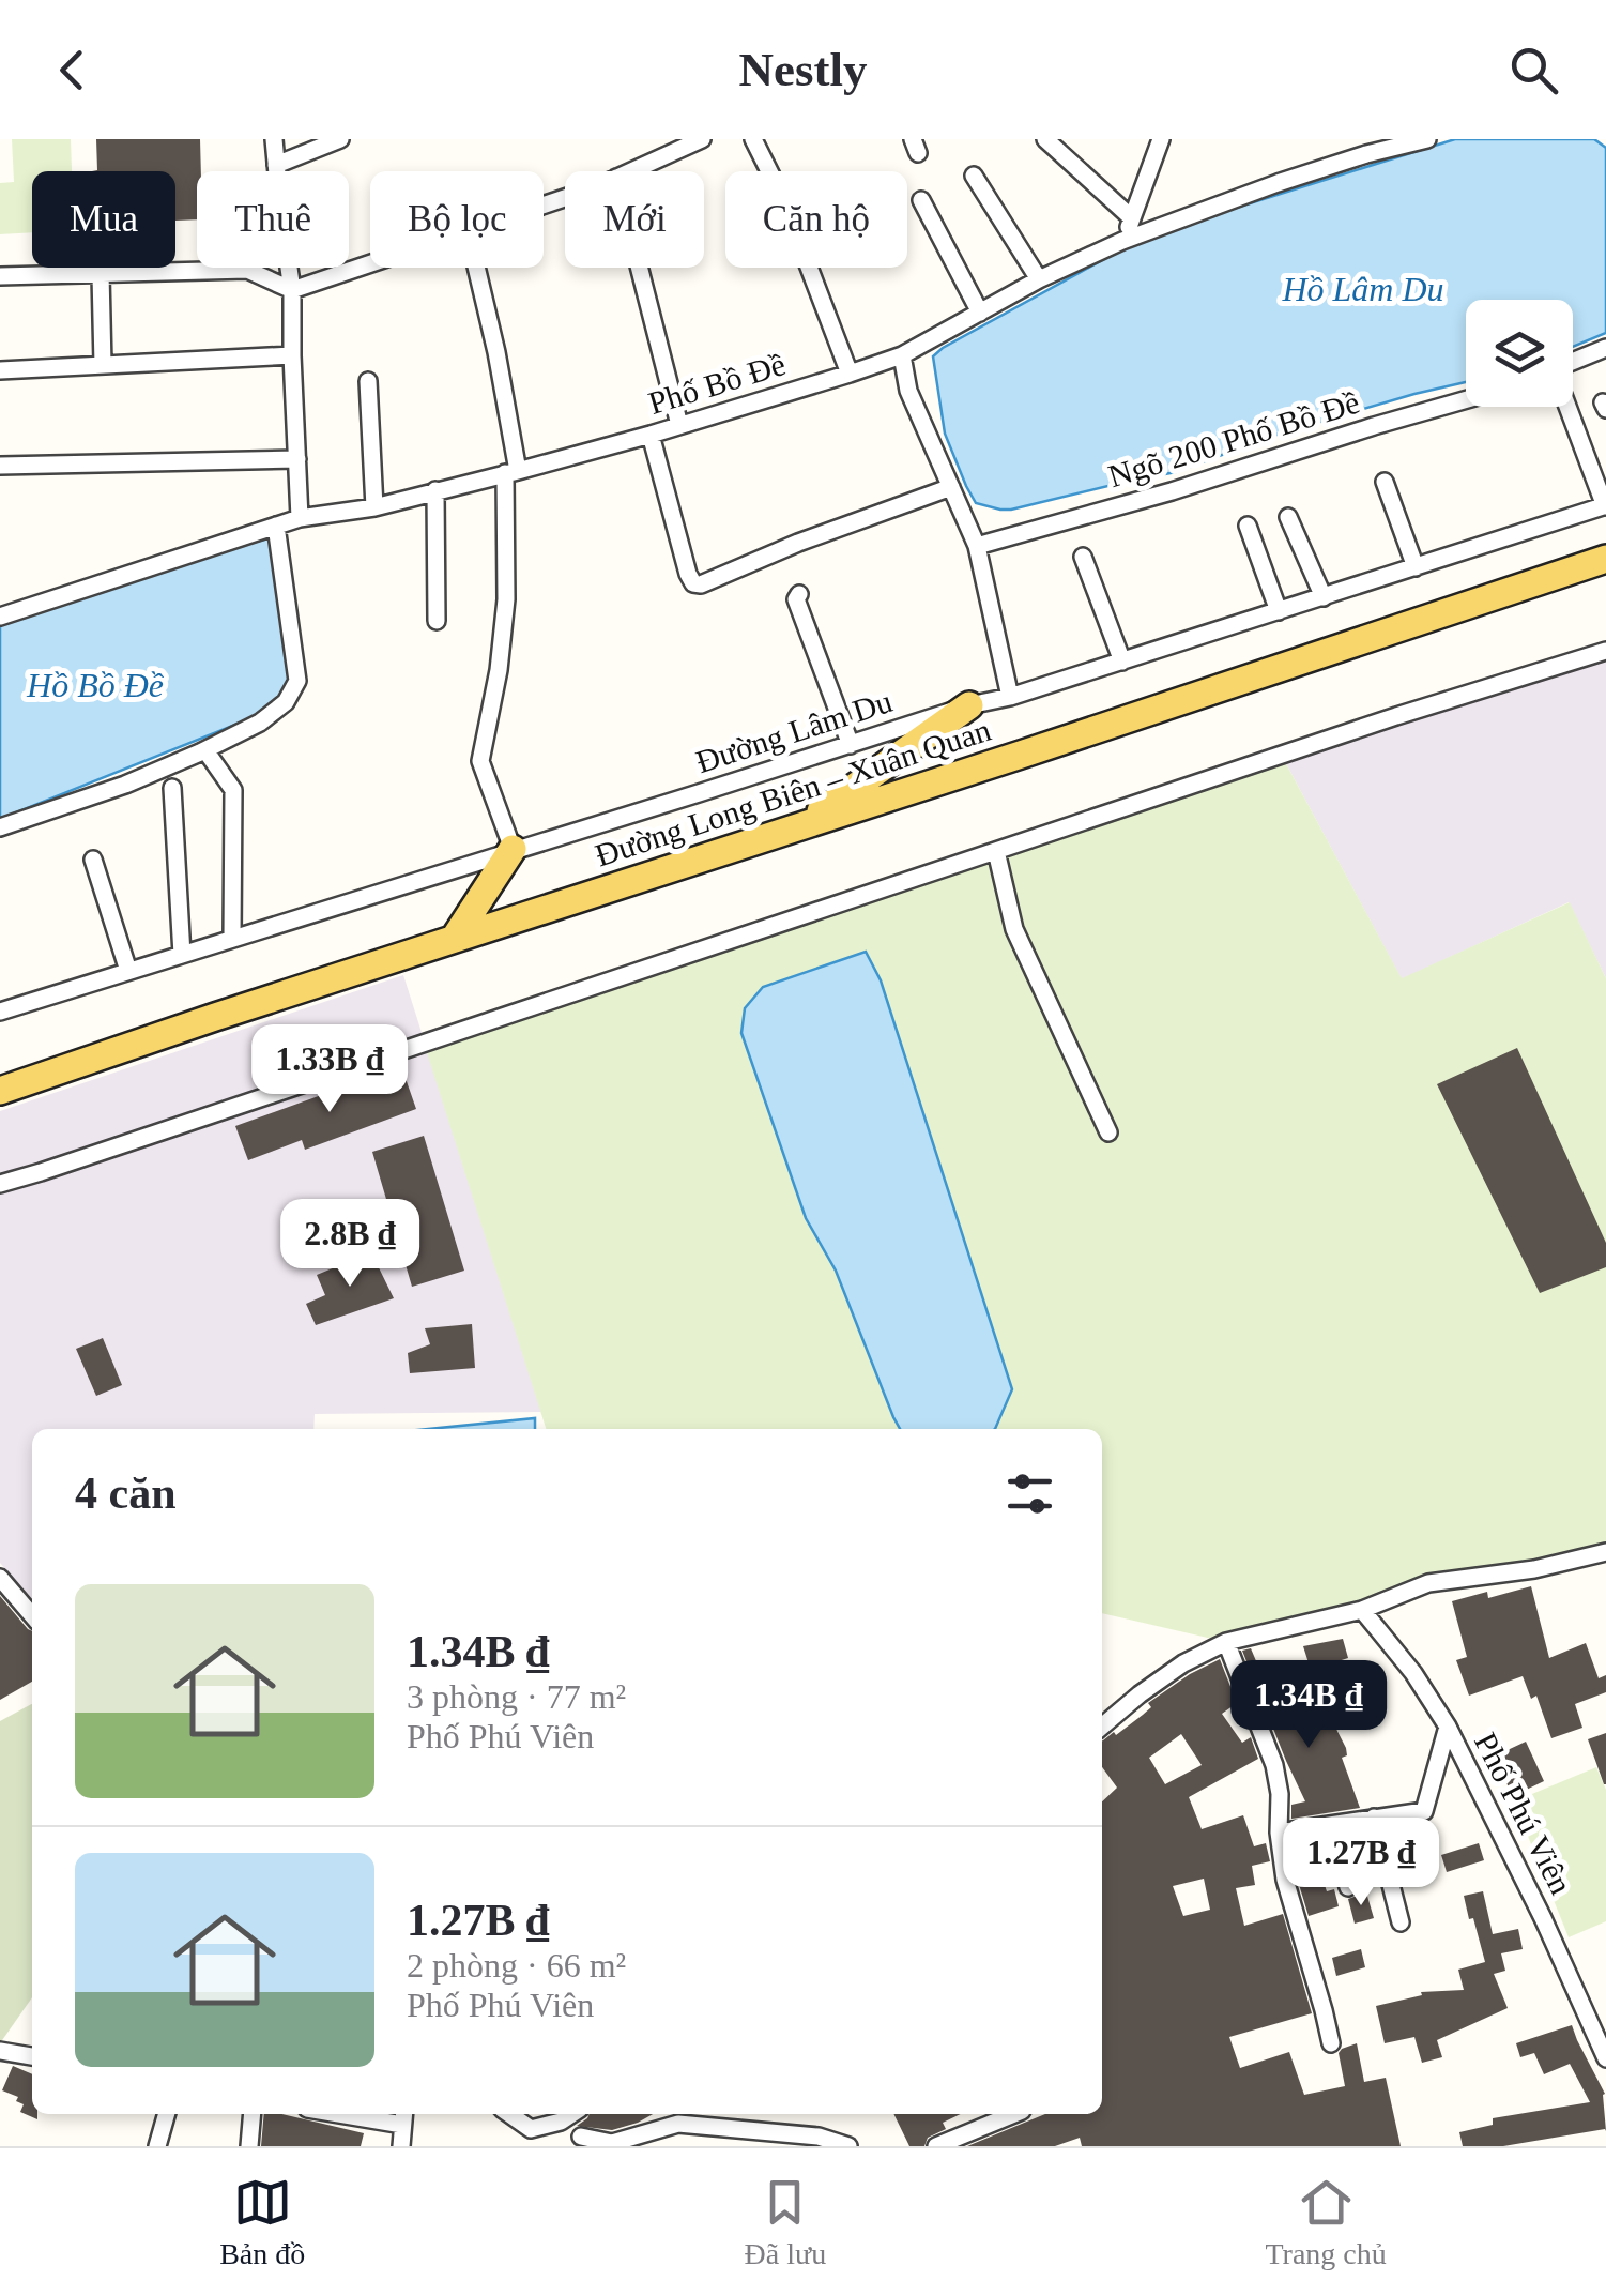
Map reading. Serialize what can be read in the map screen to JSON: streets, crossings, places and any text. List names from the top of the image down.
{
  "streets": {
    "main road": ["Đường Long Biên – Xuân Quan"],
    "street": [
      "Phố Bồ Đề",
      "Ngõ 200 Phố Bồ Đề",
      "Đường Lâm Du",
      "Phố Phú Viên"
    ]
  },
  "water": ["Hồ Lâm Du", "Hồ Bồ Đề"],
  "page": {
    "header": "Nestly",
    "chip": [
      "Mua",
      "Thuê",
      "Bộ lọc",
      "Mới",
      "Căn hộ"
    ],
    "price": [
      "1.33B ₫",
      "2.8B ₫",
      "1.34B ₫",
      "1.27B ₫"
    ],
    "heading": "4 căn",
    "list": [
      {
        "name": "1.34B ₫",
        "note": "3 phòng · 77 m² · Phố Phú Viên"
      },
      {
        "name": "1.27B ₫",
        "note": "2 phòng · 66 m² · Phố Phú Viên"
      }
    ],
    "tabs": ["Bản đồ", "Đã lưu", "Trang chủ"]
  }
}
